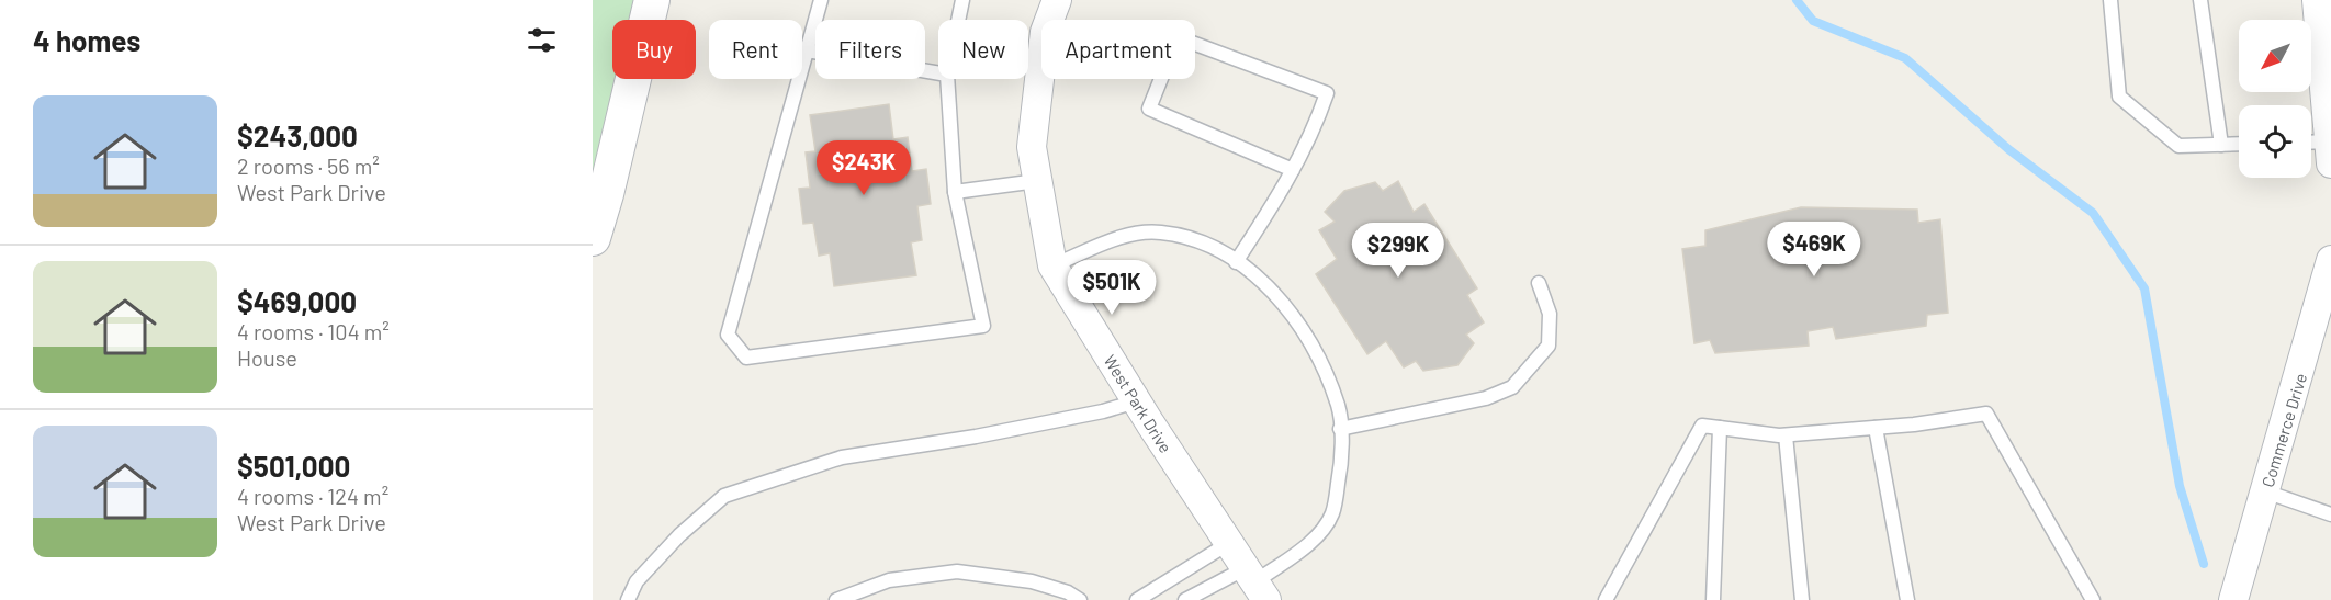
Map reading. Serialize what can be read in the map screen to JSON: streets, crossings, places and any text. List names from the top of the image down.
{
  "streets": {
    "street": ["West Park Drive", "Commerce Drive"]
  },
  "north": "bottom left",
  "page": {
    "heading": "4 homes",
    "chip": [
      "Buy",
      "Rent",
      "Filters",
      "New",
      "Apartment"
    ],
    "list": [
      {
        "name": "$243,000",
        "note": "2 rooms · 56 m² · West Park Drive"
      },
      {
        "name": "$469,000",
        "note": "4 rooms · 104 m² · House"
      },
      {
        "name": "$501,000",
        "note": "4 rooms · 124 m² · West Park Drive"
      }
    ],
    "price": [
      "$243K",
      "$469K",
      "$299K",
      "$501K"
    ]
  }
}
